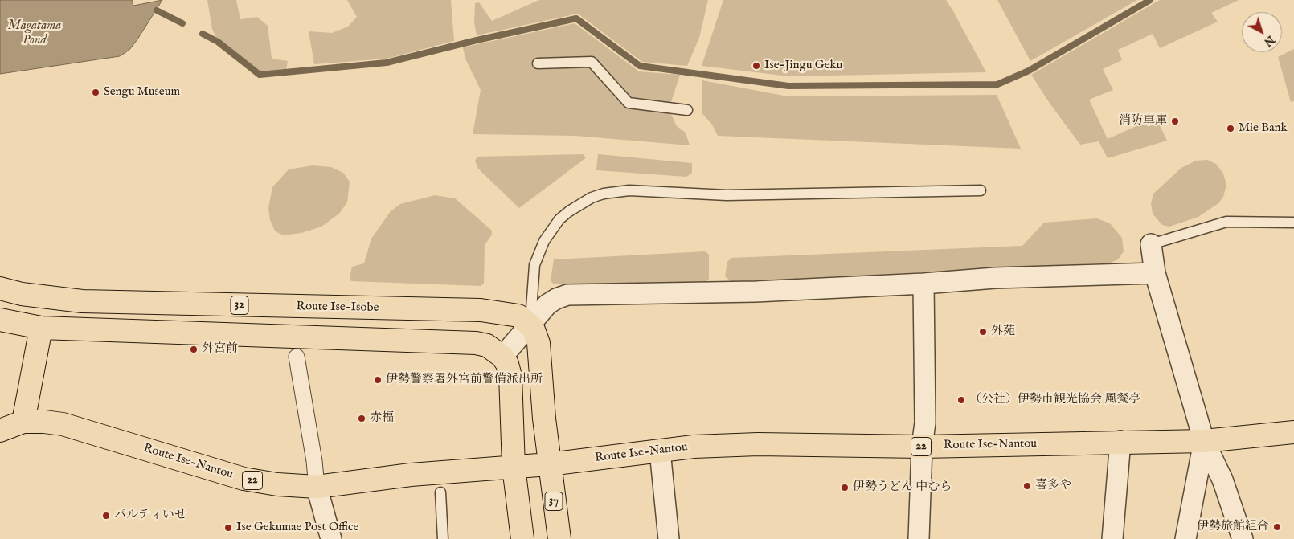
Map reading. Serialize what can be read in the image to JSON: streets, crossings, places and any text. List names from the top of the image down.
{
  "streets": {
    "main road": [
      "32",
      "Route Ise-Isobe",
      "Route Ise-Nantou",
      "22",
      "37"
    ]
  },
  "crossings": [
    ["Route Ise-Nantou", "37"]
  ],
  "water": ["Magatama Pond"],
  "places": [
    "Ise-Jingu Geku",
    "Sengū Museum",
    "消防車庫",
    "Mie Bank",
    "外苑",
    "外宮前",
    "伊勢警察署外宮前警備派出所",
    "（公社）伊勢市観光協会 風餐亭",
    "赤福",
    "喜多や",
    "伊勢うどん 中むら",
    "パルティいせ",
    "伊勢旅館組合",
    "Ise Gekumae Post Office"
  ],
  "north": "bottom right"
}
